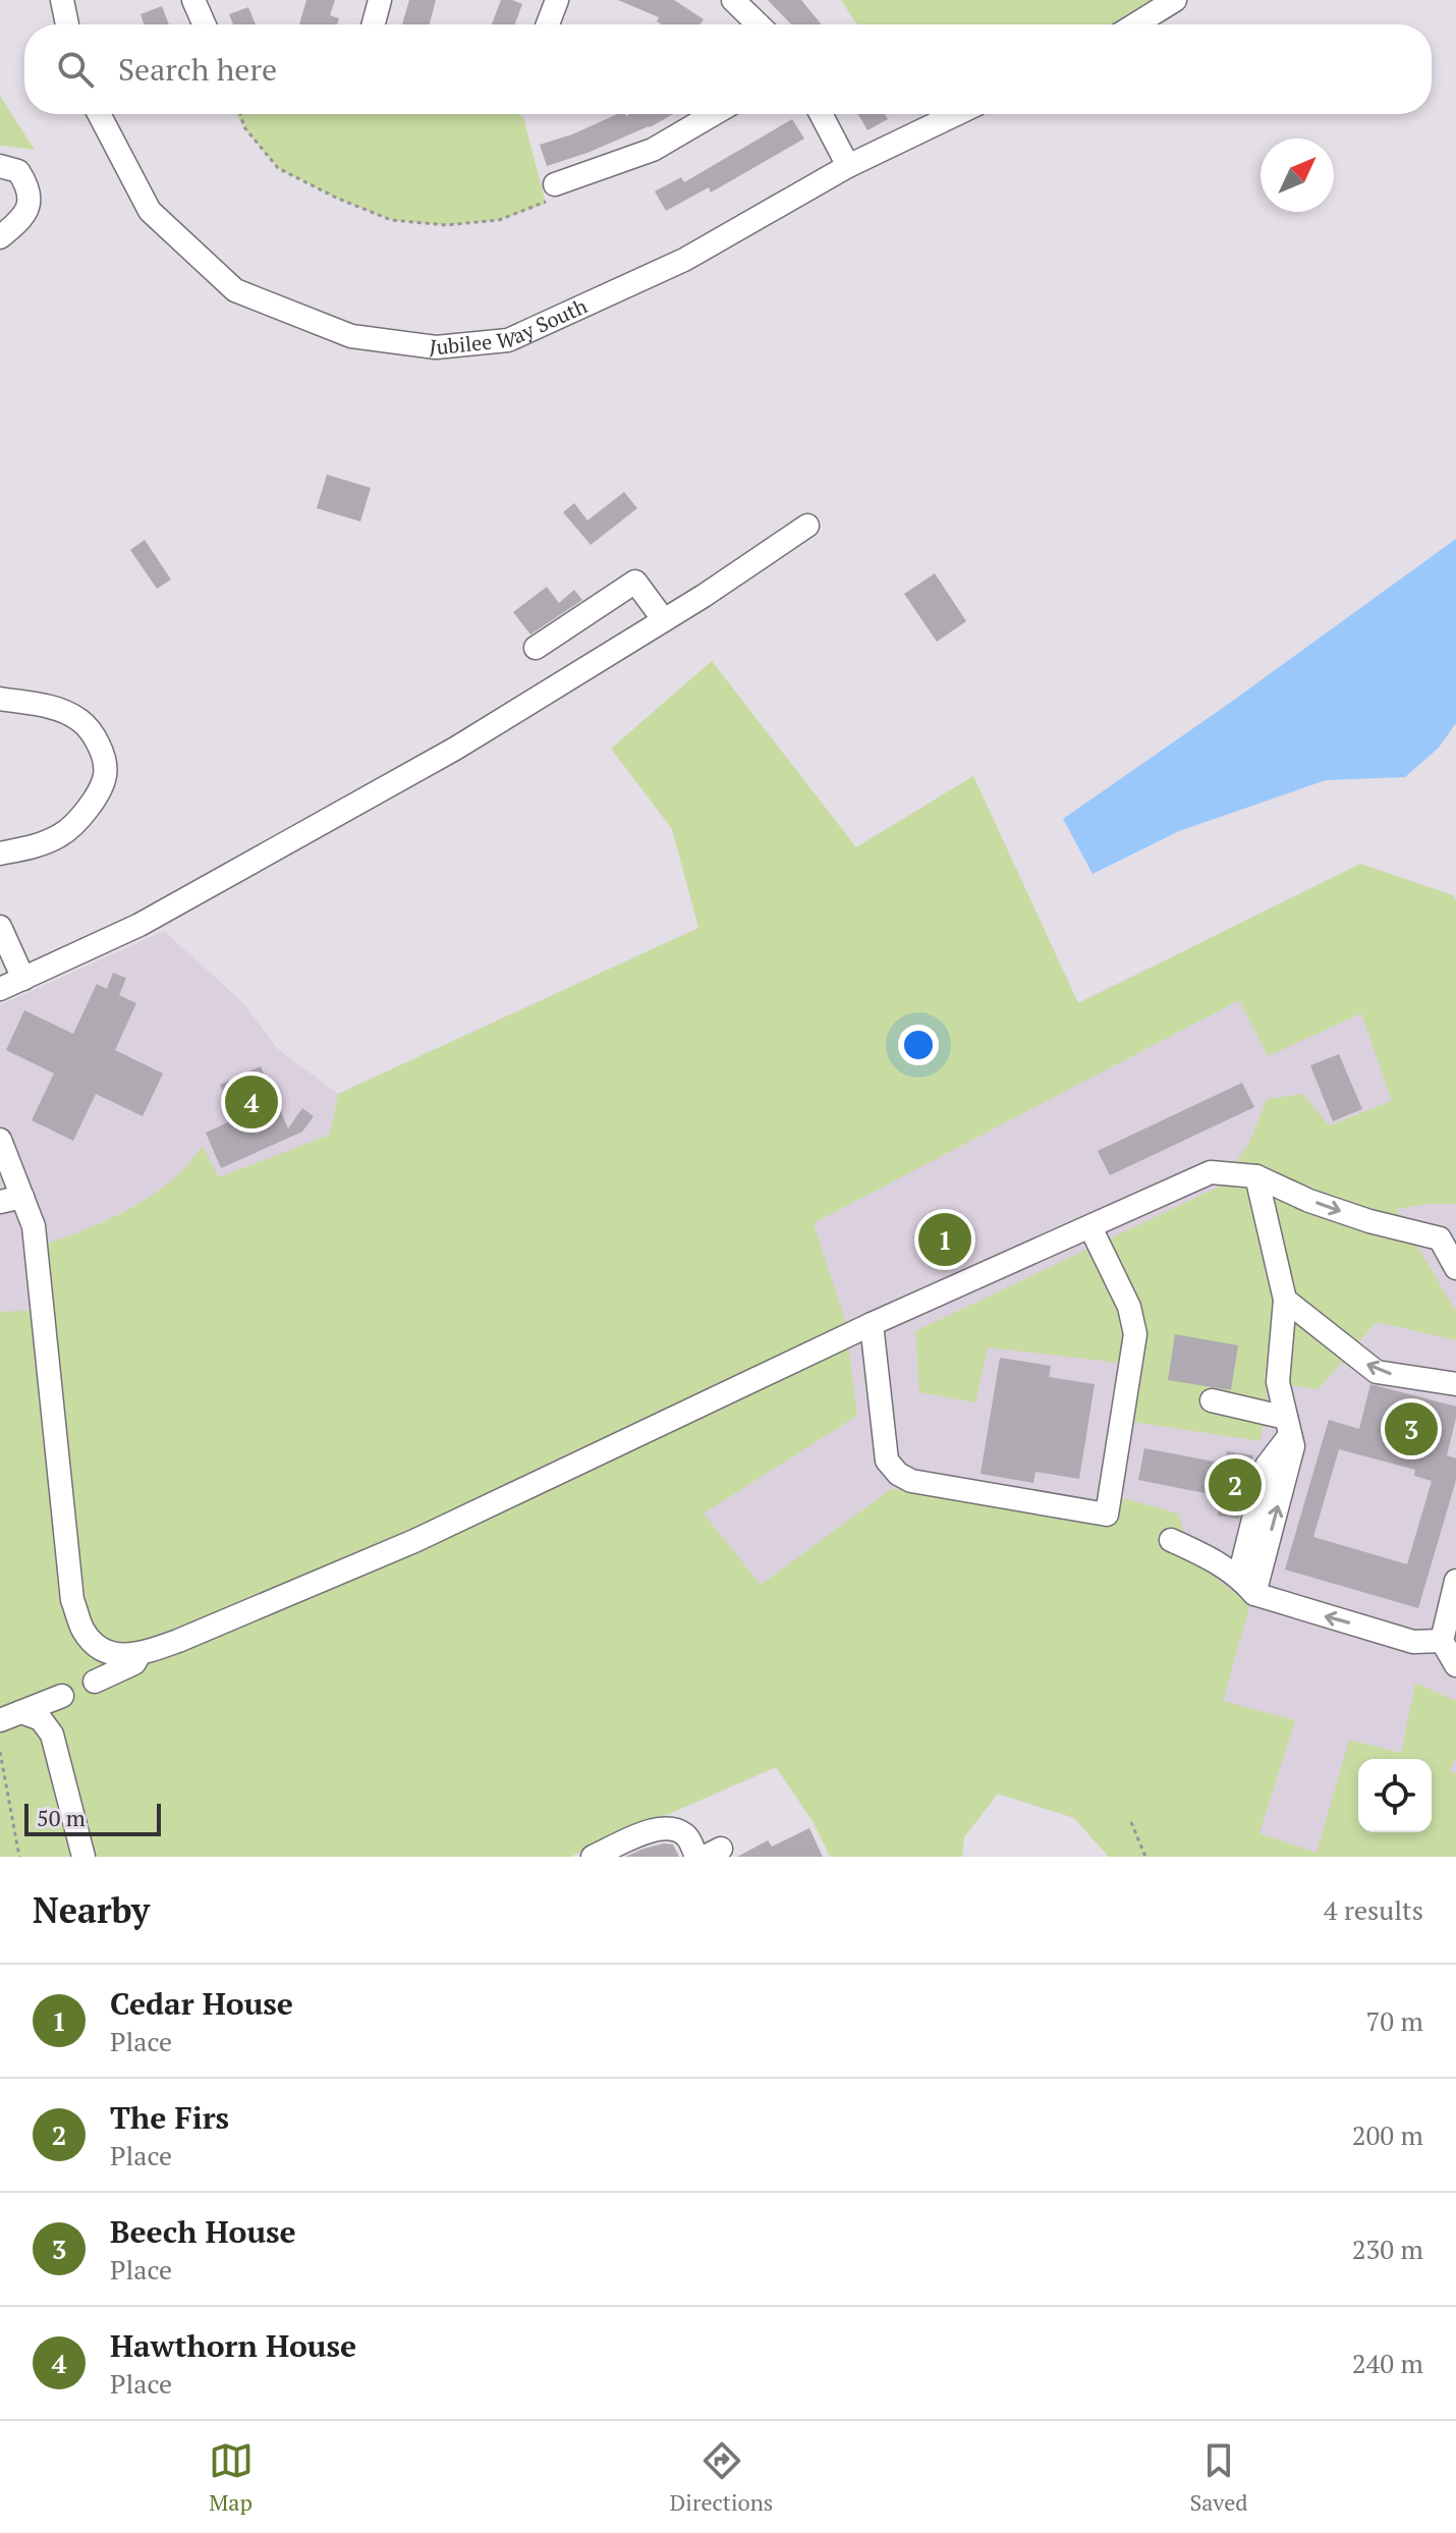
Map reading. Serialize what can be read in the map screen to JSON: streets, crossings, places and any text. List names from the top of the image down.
{
  "streets": {
    "street": ["Jubilee Way South"]
  },
  "scale_bar": "50 m",
  "north": "top right",
  "page": {
    "search": "Search here",
    "pins": [
      "4",
      "1",
      "3",
      "2"
    ],
    "scale": "50 m",
    "heading": ["Nearby", "4 results"],
    "list": [
      {
        "mark": "1",
        "name": "Cedar House",
        "note": "Place",
        "value": "70 m"
      },
      {
        "mark": "2",
        "name": "The Firs",
        "note": "Place",
        "value": "200 m"
      },
      {
        "mark": "3",
        "name": "Beech House",
        "note": "Place",
        "value": "230 m"
      },
      {
        "mark": "4",
        "name": "Hawthorn House",
        "note": "Place",
        "value": "240 m"
      }
    ],
    "nav": ["Map", "Directions", "Saved"]
  }
}
